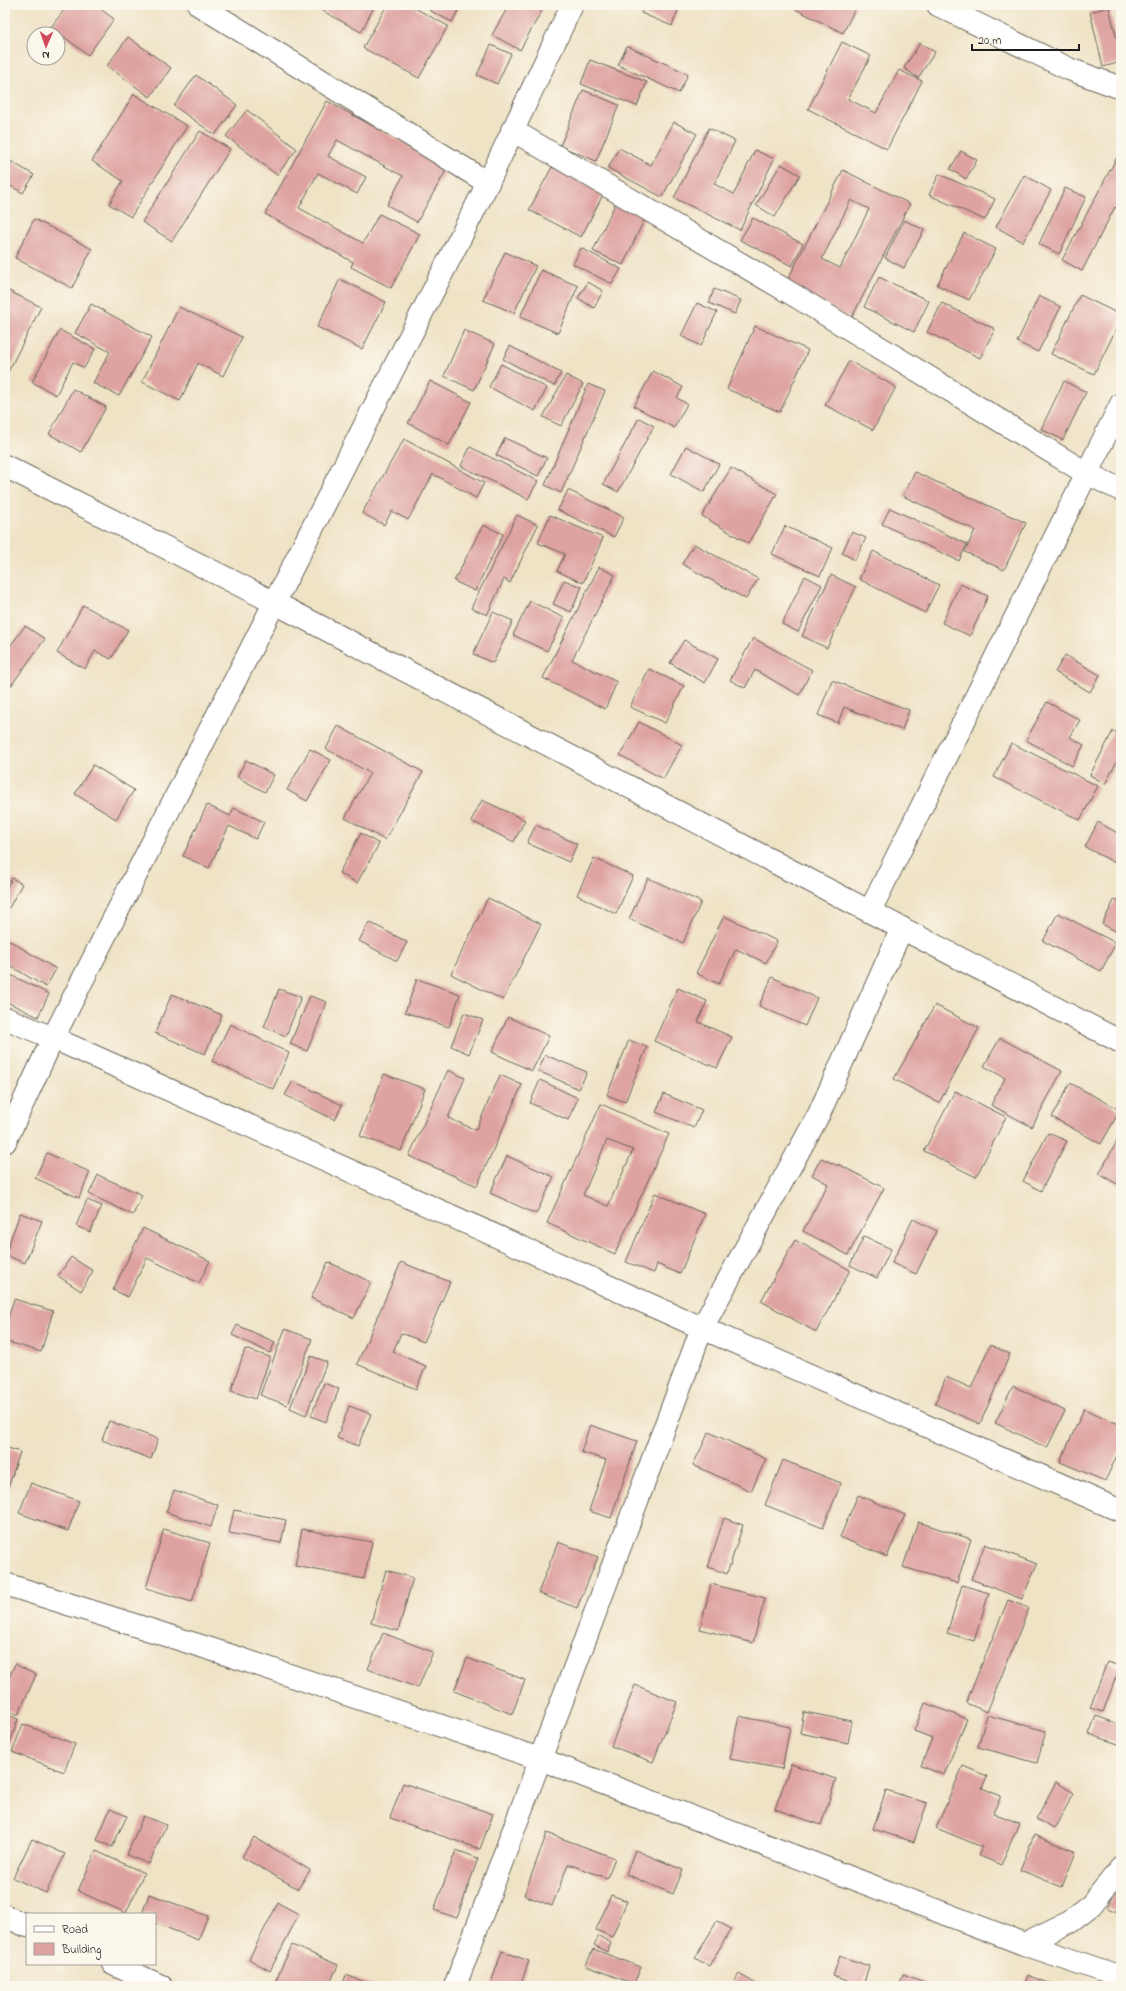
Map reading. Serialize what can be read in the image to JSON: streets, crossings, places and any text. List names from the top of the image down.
{
  "legend": ["Road", "Building"],
  "scale_bar": "20 m",
  "north": "bottom"
}
